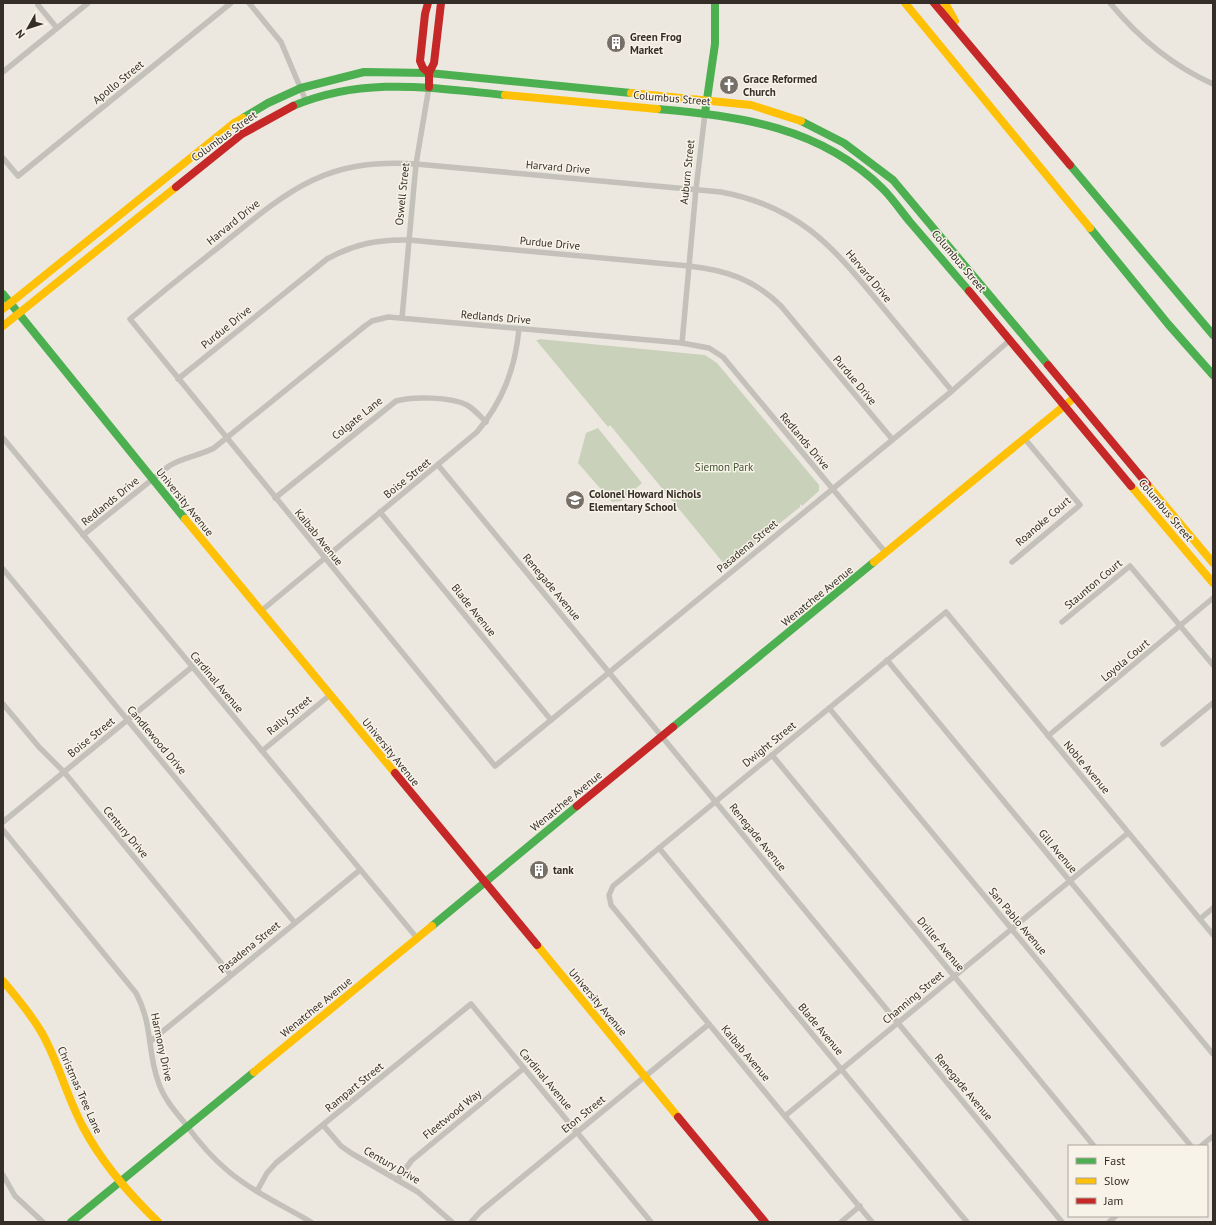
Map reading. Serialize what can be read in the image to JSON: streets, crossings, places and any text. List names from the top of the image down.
{
  "streets": {
    "main road": [
      "Columbus Street",
      "Auburn Street",
      "Oswell Street",
      "University Avenue",
      "Wenatchee Avenue",
      "Christmas Tree Lane"
    ],
    "street": [
      "Apollo Street",
      "Harvard Drive",
      "Purdue Drive",
      "Redlands Drive",
      "Colgate Lane",
      "Boise Street",
      "Roanoke Court",
      "Kaibab Avenue",
      "Pasadena Street",
      "Staunton Court",
      "Renegade Avenue",
      "Blade Avenue",
      "Loyola Court",
      "Cardinal Avenue",
      "Rally Street",
      "Candlewood Drive",
      "Dwight Street",
      "Noble Avenue",
      "Century Drive",
      "Gill Avenue",
      "San Pablo Avenue",
      "Driller Avenue",
      "Channing Street",
      "Harmony Drive",
      "Rampart Street",
      "Fleetwood Way",
      "Eton Street"
    ]
  },
  "crossings": [
    ["Columbus Street", "Auburn Street"],
    ["Columbus Street", "Oswell Street"],
    ["Columbus Street", "University Avenue"],
    ["Columbus Street", "Pasadena Street"],
    ["Columbus Street", "Wenatchee Avenue"],
    ["Harvard Drive", "Auburn Street"],
    ["Harvard Drive", "Oswell Street"],
    ["Harvard Drive", "Kaibab Avenue"],
    ["Harvard Drive", "Pasadena Street"],
    ["Auburn Street", "Purdue Drive"],
    ["Auburn Street", "Redlands Drive"],
    ["Oswell Street", "Purdue Drive"],
    ["Oswell Street", "Redlands Drive"],
    ["Purdue Drive", "Kaibab Avenue"],
    ["Purdue Drive", "Pasadena Street"],
    ["Redlands Drive", "Boise Street"],
    ["Redlands Drive", "University Avenue"],
    ["Redlands Drive", "Kaibab Avenue"],
    ["Redlands Drive", "Pasadena Street"],
    ["Redlands Drive", "Wenatchee Avenue"],
    ["Redlands Drive", "Cardinal Avenue"],
    ["Colgate Lane", "Boise Street"],
    ["Colgate Lane", "Kaibab Avenue"],
    ["Boise Street", "University Avenue"],
    ["Boise Street", "Kaibab Avenue"],
    ["Boise Street", "Renegade Avenue"],
    ["Boise Street", "Blade Avenue"],
    ["Boise Street", "Cardinal Avenue"],
    ["Boise Street", "Candlewood Drive"],
    ["Boise Street", "Century Drive"],
    ["University Avenue", "Wenatchee Avenue"],
    ["University Avenue", "Rally Street"],
    ["University Avenue", "Eton Street"],
    ["Roanoke Court", "Wenatchee Avenue"],
    ["Kaibab Avenue", "Pasadena Street"],
    ["Kaibab Avenue", "Dwight Street"],
    ["Kaibab Avenue", "Channing Street"],
    ["Kaibab Avenue", "Eton Street"],
    ["Pasadena Street", "Renegade Avenue"],
    ["Pasadena Street", "Blade Avenue"],
    ["Pasadena Street", "Cardinal Avenue"],
    ["Pasadena Street", "Candlewood Drive"],
    ["Pasadena Street", "Century Drive"],
    ["Pasadena Street", "Harmony Drive"],
    ["Staunton Court", "Loyola Court"],
    ["Renegade Avenue", "Wenatchee Avenue"],
    ["Renegade Avenue", "Dwight Street"],
    ["Renegade Avenue", "Channing Street"],
    ["Wenatchee Avenue", "Cardinal Avenue"],
    ["Wenatchee Avenue", "Harmony Drive"],
    ["Wenatchee Avenue", "Christmas Tree Lane"],
    ["Blade Avenue", "Dwight Street"],
    ["Blade Avenue", "Channing Street"],
    ["Loyola Court", "Noble Avenue"],
    ["Cardinal Avenue", "Rally Street"],
    ["Cardinal Avenue", "Rampart Street"],
    ["Cardinal Avenue", "Fleetwood Way"],
    ["Cardinal Avenue", "Eton Street"],
    ["Dwight Street", "Noble Avenue"],
    ["Dwight Street", "Gill Avenue"],
    ["Dwight Street", "San Pablo Avenue"],
    ["Dwight Street", "Driller Avenue"],
    ["Noble Avenue", "Channing Street"],
    ["Century Drive", "Rampart Street"],
    ["Century Drive", "Fleetwood Way"],
    ["Gill Avenue", "Channing Street"],
    ["San Pablo Avenue", "Channing Street"],
    ["Driller Avenue", "Channing Street"],
    ["Harmony Drive", "Rampart Street"]
  ],
  "parks": ["Siemon Park"],
  "places": {
    "building": ["Green Frog Market", "tank"],
    "church": ["Grace Reformed Church"],
    "school or university": ["Colonel Howard Nichols Elementary School"]
  },
  "legend": ["Fast", "Slow", "Jam"],
  "north": "bottom left"
}
